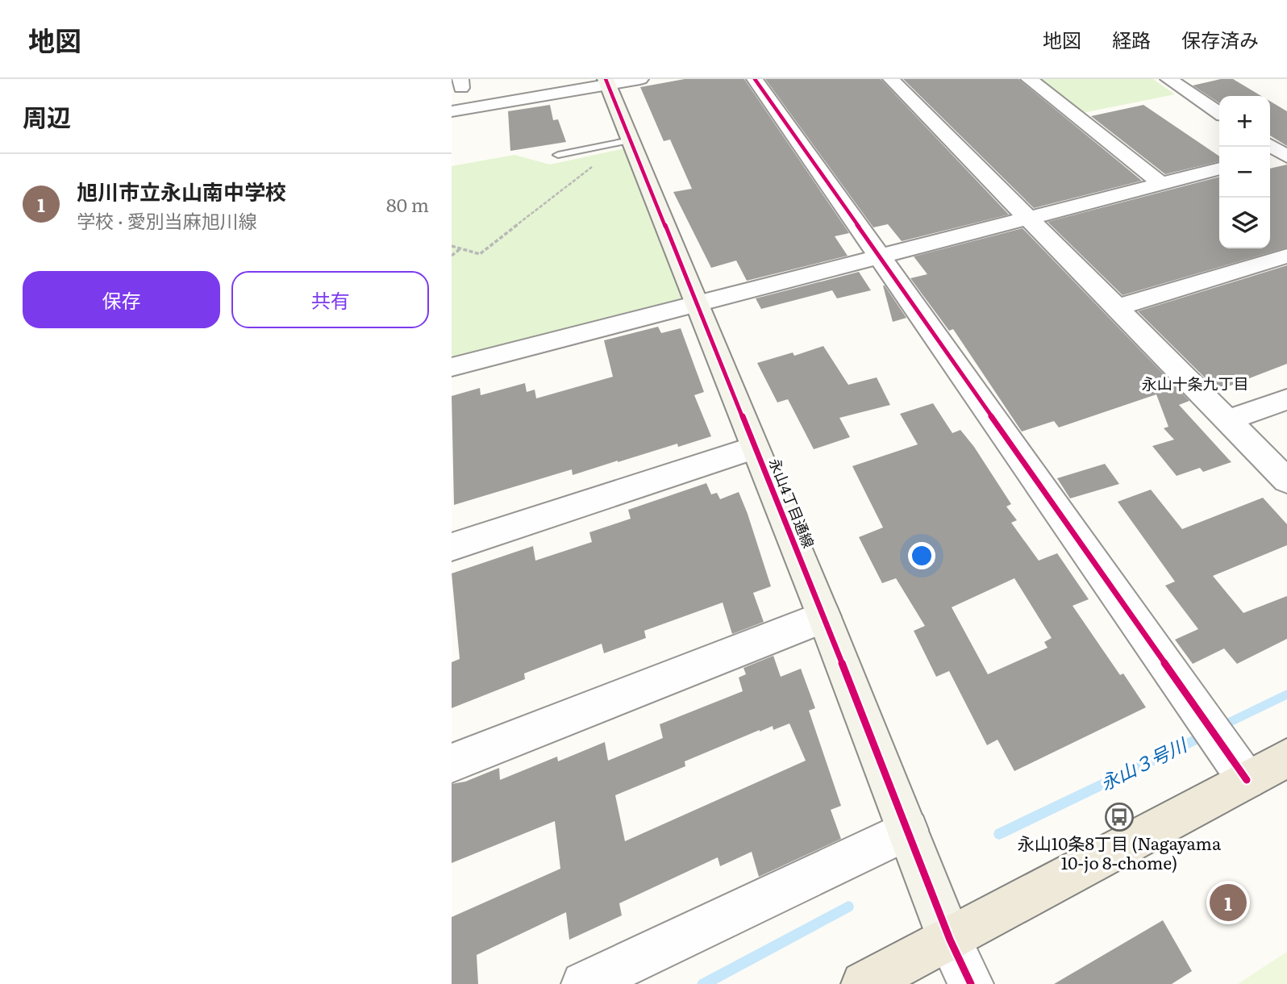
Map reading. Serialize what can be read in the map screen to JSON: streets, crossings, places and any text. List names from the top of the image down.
{
  "streets": {
    "street": ["永山4丁目通線"]
  },
  "districts": ["永山十条九丁目"],
  "water": ["永山３号川"],
  "places": {
    "bus stop": ["永山10条8丁目 (Nagayama 10-jo 8-chome)"]
  },
  "page": {
    "header": "地図",
    "nav": ["地図", "経路", "保存済み"],
    "heading": "周辺",
    "map_buttons": ["+", "−"],
    "list": [
      {
        "mark": "1",
        "name": "旭川市立永山南中学校",
        "note": "学校 · 愛別当麻旭川線",
        "value": "80 m"
      }
    ],
    "buttons": ["保存", "共有"],
    "pins": "1"
  }
}
